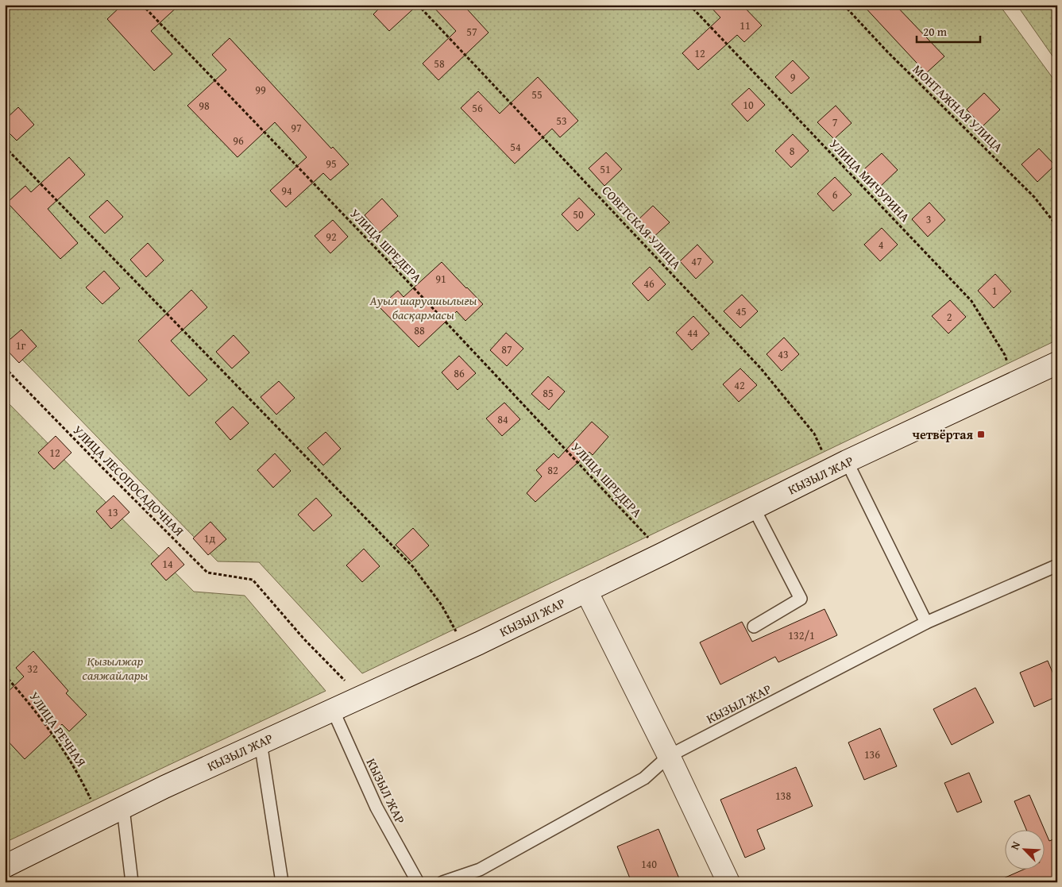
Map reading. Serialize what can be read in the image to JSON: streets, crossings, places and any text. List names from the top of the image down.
{
  "streets": {
    "main road": ["КЫЗЫЛ ЖАР"],
    "path": [
      "МОНТАЖНАЯ УЛИЦА",
      "УЛИЦА МИЧУРИНА",
      "СОВЕТСКАЯ УЛИЦА",
      "УЛИЦА ШРЕДЕРА",
      "УЛИЦА ЛЕСОПОСАДОЧНАЯ",
      "УЛИЦА РЕЧНАЯ"
    ]
  },
  "crossings": [
    ["УЛИЦА МИЧУРИНА", "КЫЗЫЛ ЖАР"],
    ["СОВЕТСКАЯ УЛИЦА", "КЫЗЫЛ ЖАР"],
    ["УЛИЦА ШРЕДЕРА", "КЫЗЫЛ ЖАР"],
    ["КЫЗЫЛ ЖАР", "УЛИЦА ЛЕСОПОСАДОЧНАЯ"],
    ["КЫЗЫЛ ЖАР", "УЛИЦА РЕЧНАЯ"]
  ],
  "parks": ["Ауыл шаруашылығы басқармасы", "Қызылжар саяжайлары"],
  "places": {
    "transit": ["четвёртая"]
  },
  "house_numbers": [
    "11",
    "57",
    "12",
    "58",
    "9",
    "99",
    "55",
    "10",
    "98",
    "56",
    "53",
    "7",
    "97",
    "96",
    "54",
    "8",
    "95",
    "51",
    "94",
    "6",
    "50",
    "3",
    "92",
    "4",
    "47",
    "91",
    "46",
    "1",
    "45",
    "2",
    "88",
    "44",
    "1г",
    "87",
    "43",
    "86",
    "42",
    "85",
    "84",
    "12",
    "82",
    "13",
    "1д",
    "14",
    "132/1",
    "32",
    "136",
    "138",
    "140"
  ],
  "scale_bar": "20 m",
  "north": "top left"
}
